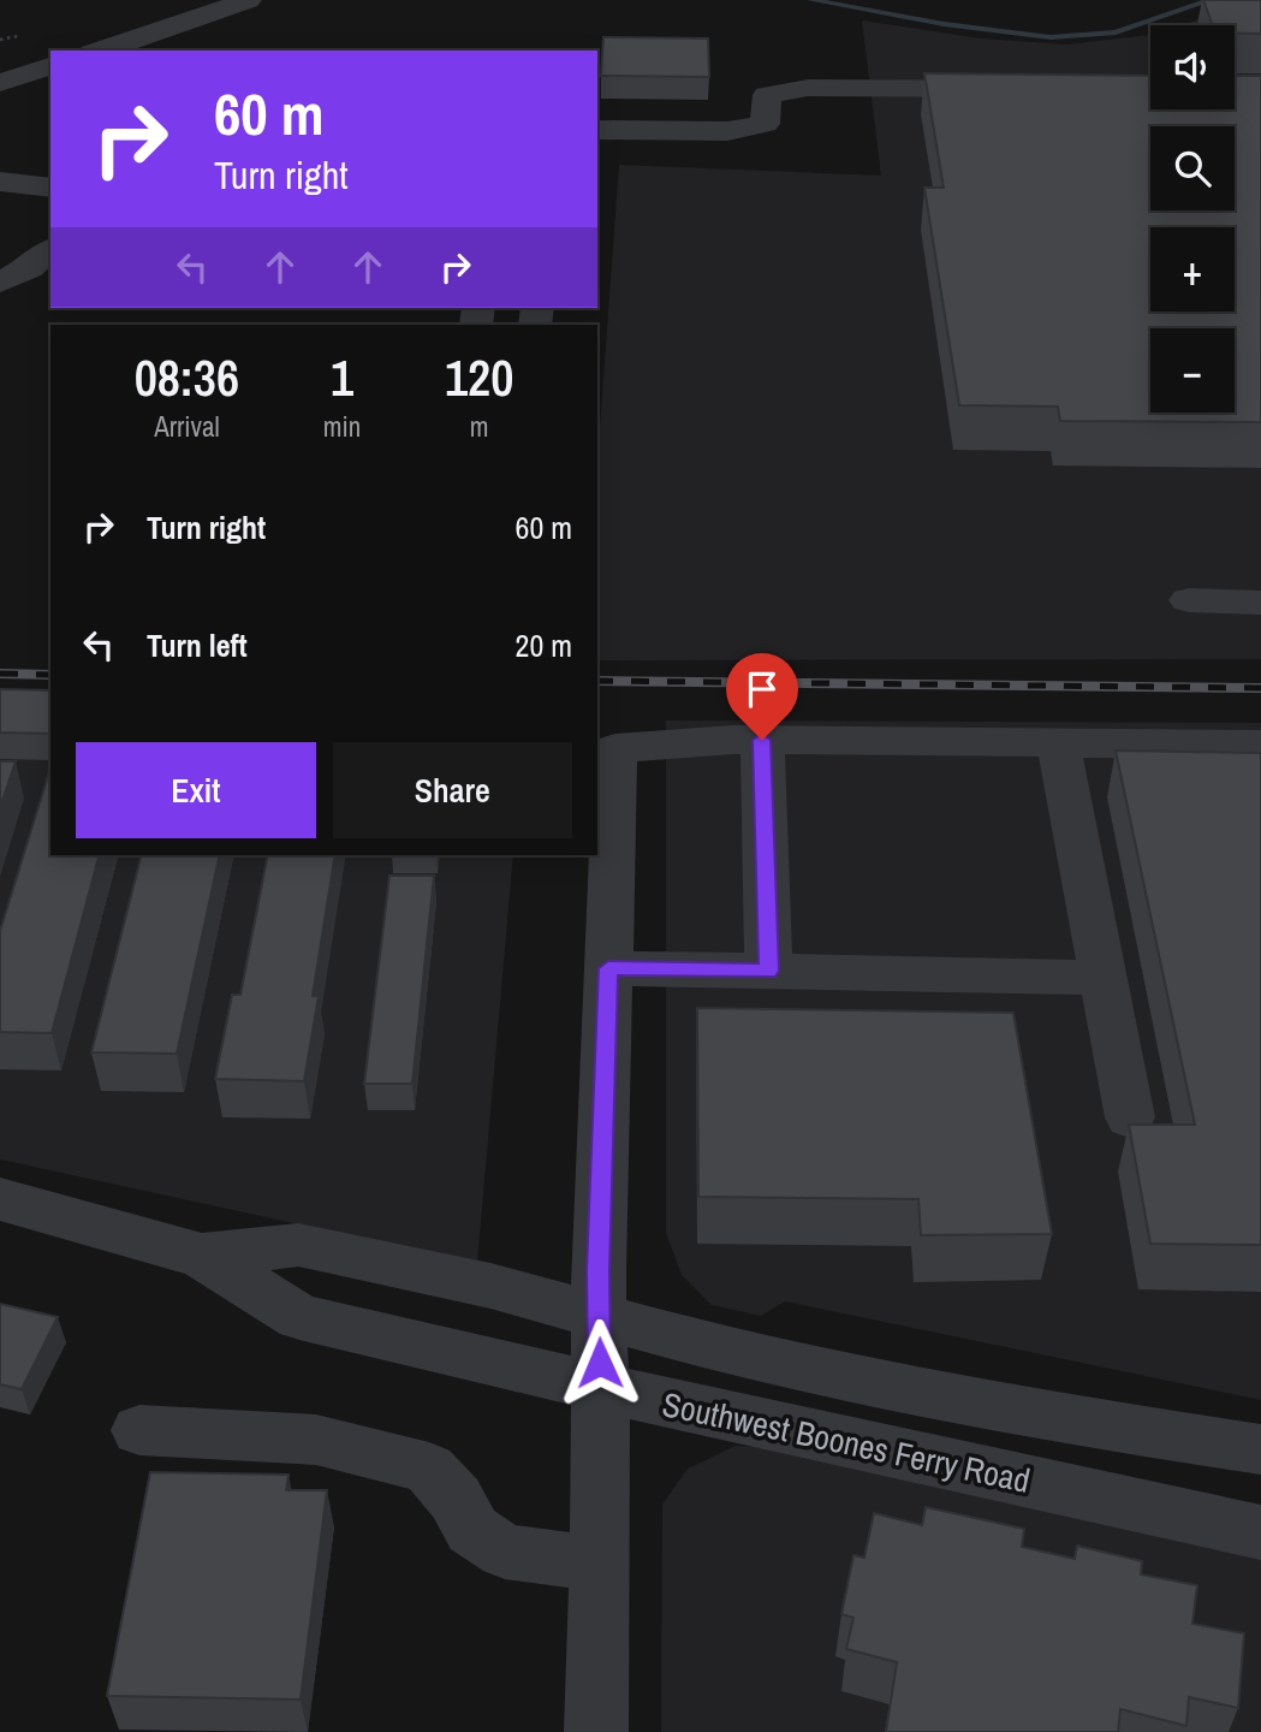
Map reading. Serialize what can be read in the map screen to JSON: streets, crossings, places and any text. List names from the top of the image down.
{
  "streets": {
    "street": ["Southwest Boones Ferry Road"]
  },
  "page": {
    "map_buttons": ["+", "−"],
    "turn": ["60 m", "Turn right"],
    "eta": [
      "08:36",
      "Arrival",
      "1",
      "min",
      "120",
      "m"
    ],
    "list": [
      {
        "name": "Turn right",
        "value": "60 m"
      },
      {
        "name": "Turn left",
        "value": "20 m"
      }
    ],
    "buttons": ["Exit", "Share"]
  }
}
